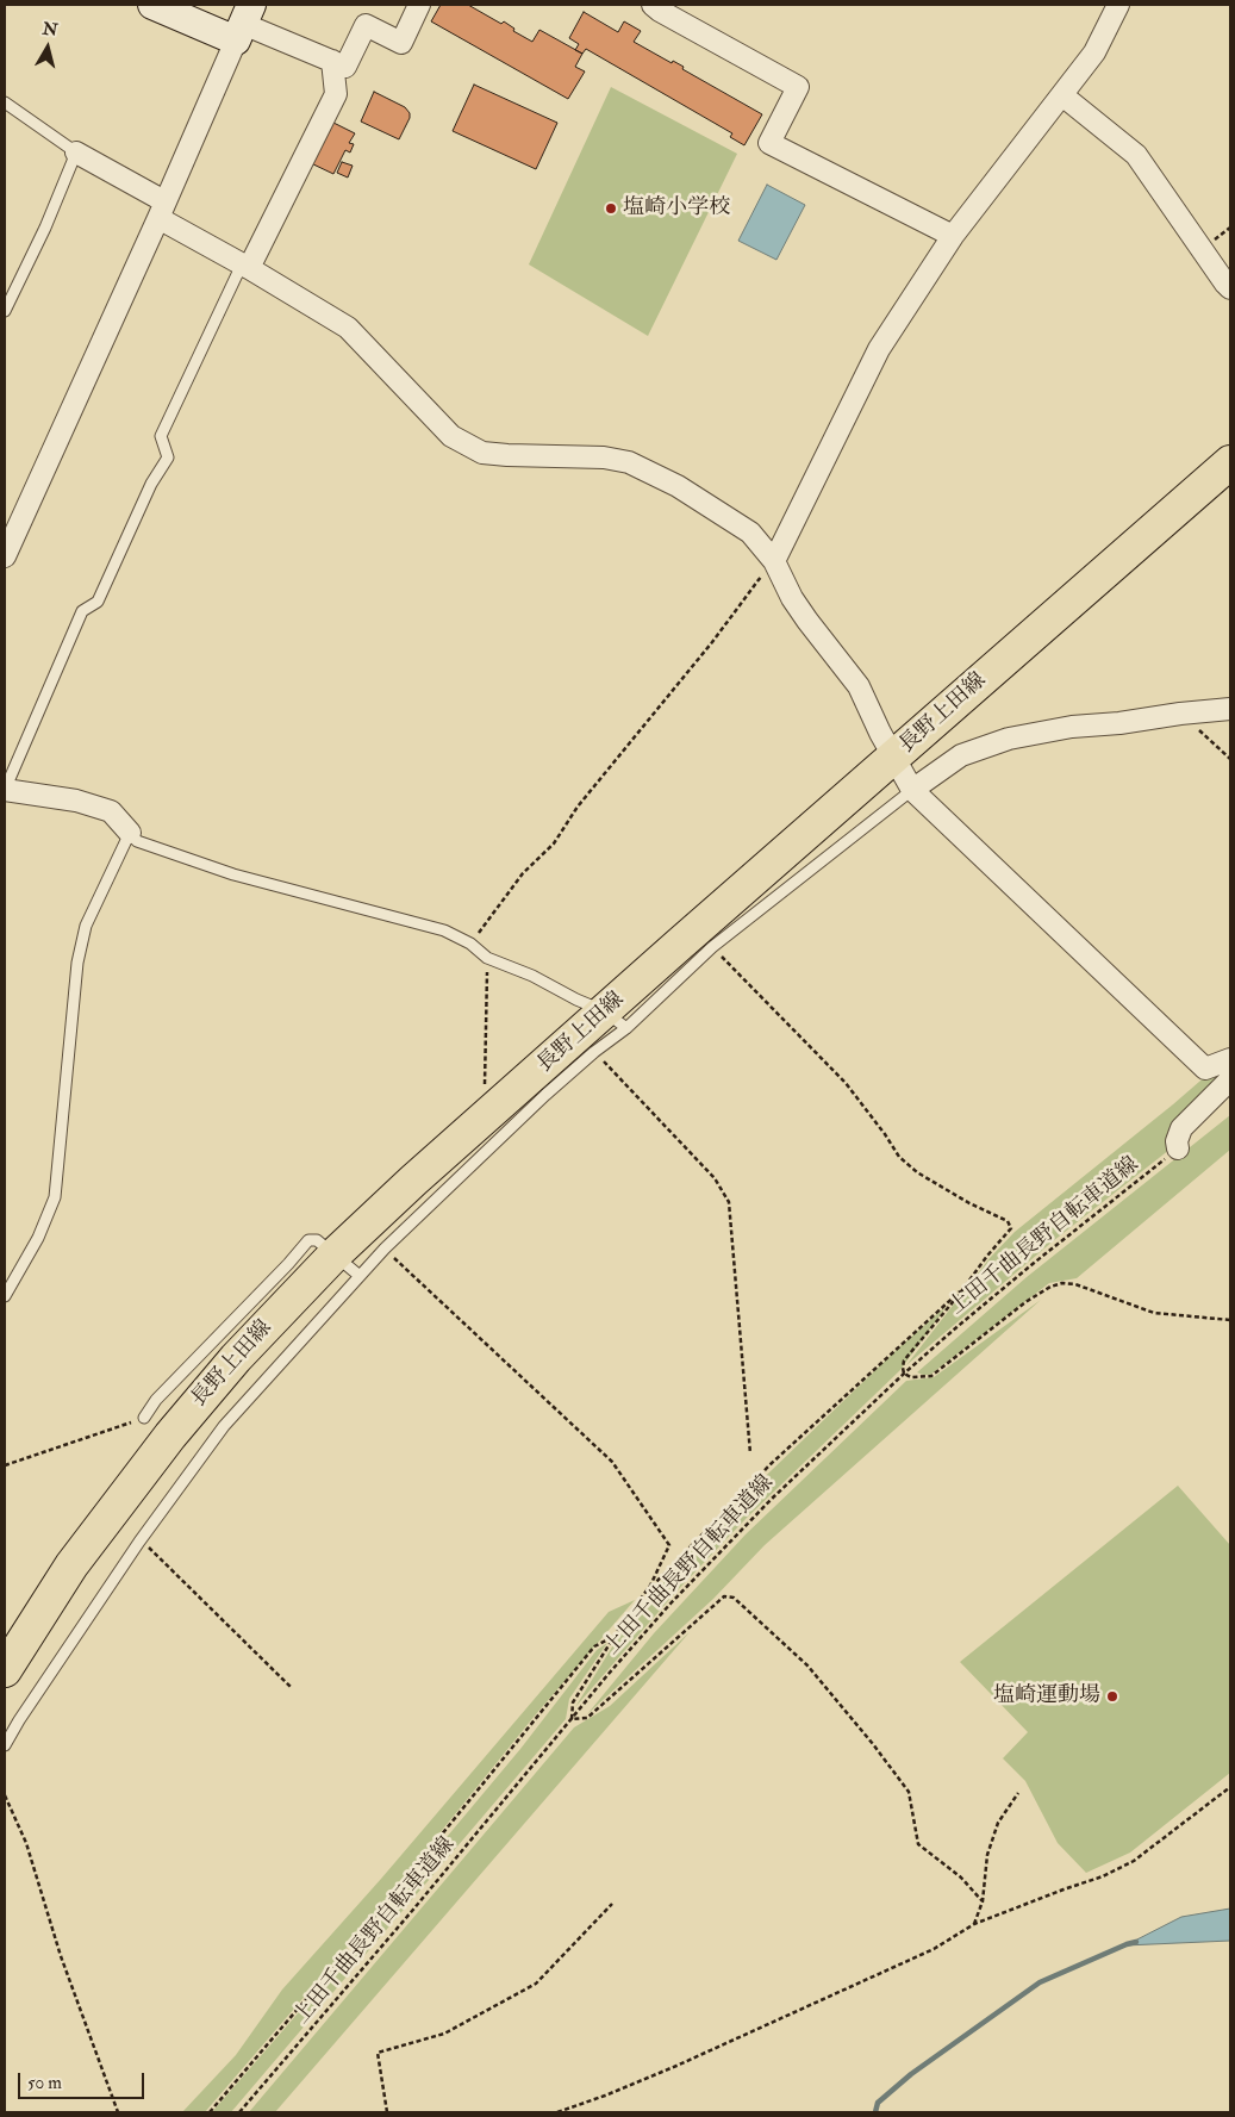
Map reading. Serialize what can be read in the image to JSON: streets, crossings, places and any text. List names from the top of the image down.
{
  "streets": {
    "main road": ["長野上田線"],
    "path": ["上田千曲長野自転車道線"]
  },
  "places": ["塩崎小学校", "塩崎運動場"],
  "scale_bar": "50 m",
  "north": "top"
}
